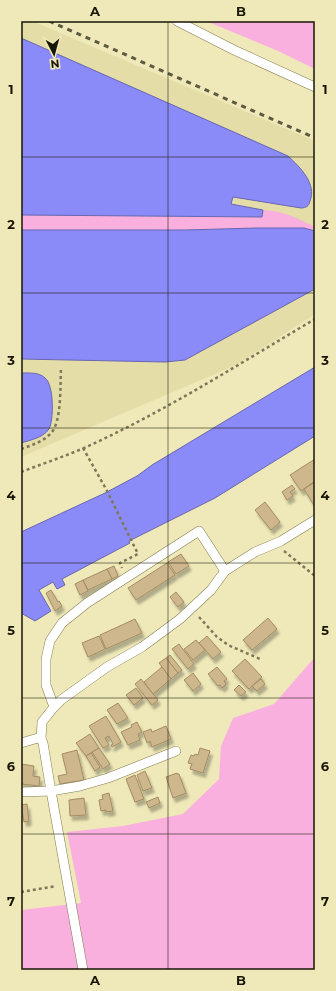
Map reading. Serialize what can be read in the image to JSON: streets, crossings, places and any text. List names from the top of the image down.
{
  "north": "bottom",
  "grid": {
    "columns": ["A", "B"],
    "rows": [
      "1",
      "2",
      "3",
      "4",
      "5",
      "6",
      "7"
    ]
  }
}
